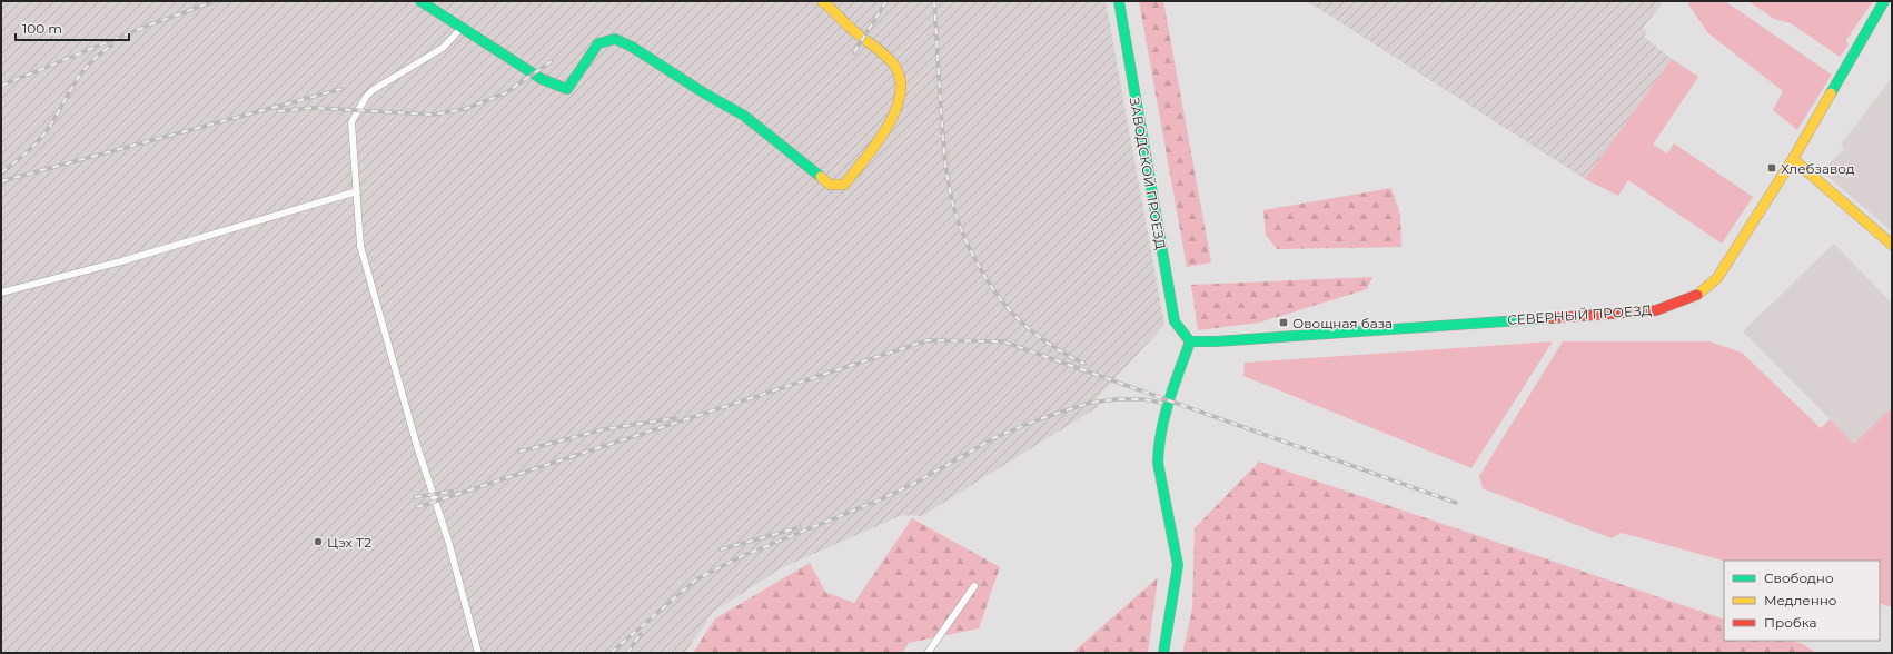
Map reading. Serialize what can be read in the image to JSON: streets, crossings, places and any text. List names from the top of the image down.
{
  "streets": {
    "street": ["ЗАВОДСКОЙ ПРОЕЗД", "СЕВЕРНЫЙ ПРОЕЗД"]
  },
  "crossings": [
    ["ЗАВОДСКОЙ ПРОЕЗД", "СЕВЕРНЫЙ ПРОЕЗД"]
  ],
  "places": {
    "transit": ["Хлебзавод", "Овощная база"],
    "other": ["Цэх Т2"]
  },
  "legend": ["Свободно", "Медленно", "Пробка"],
  "scale_bar": "100 m"
}
